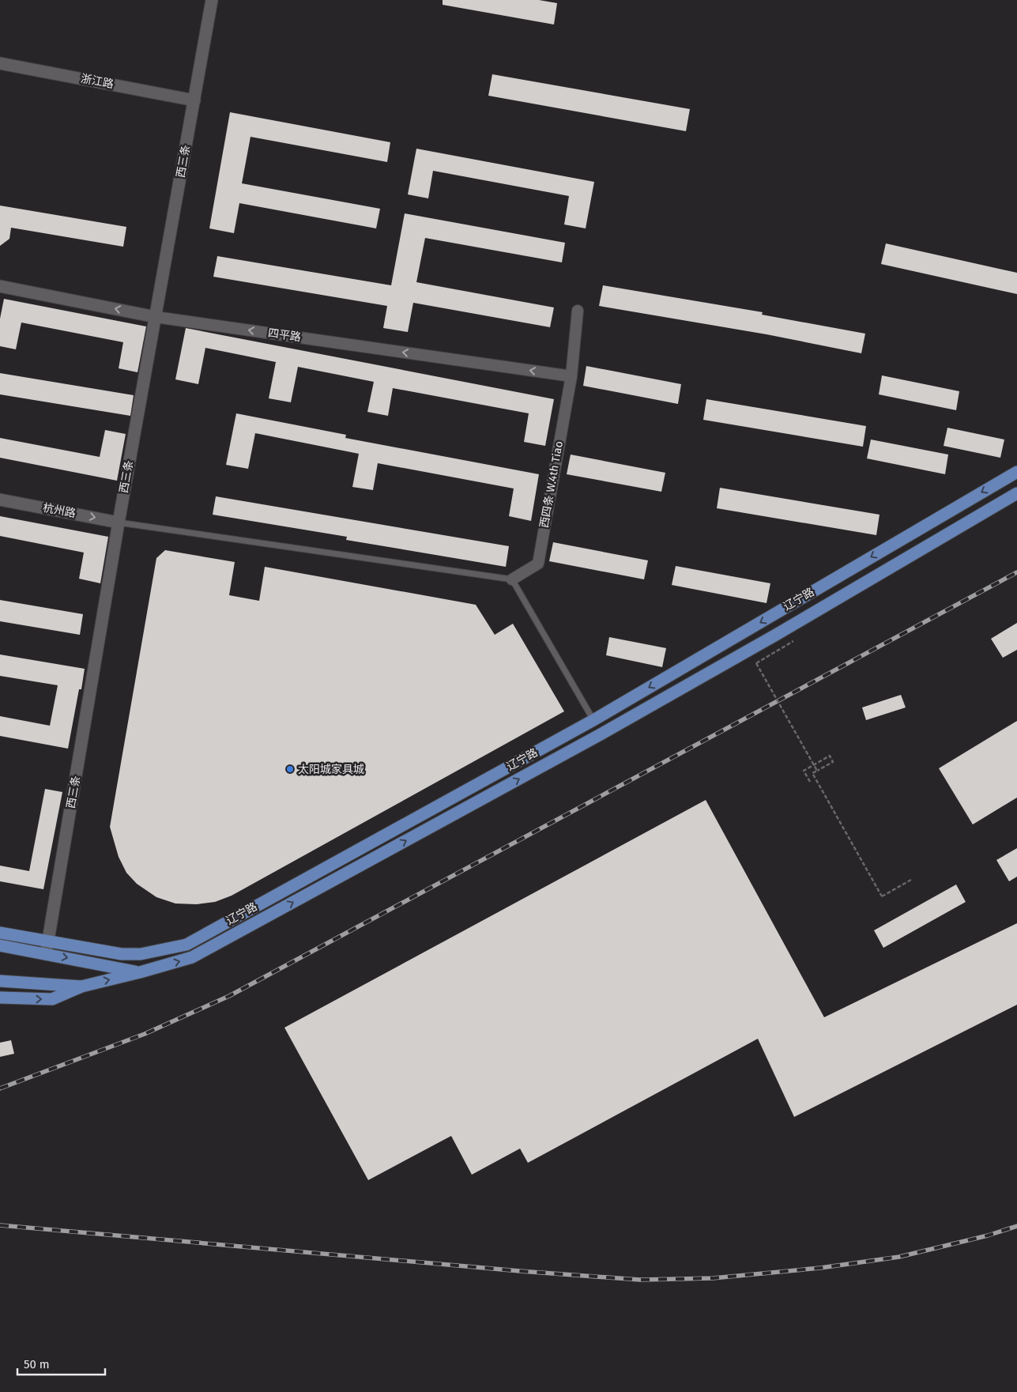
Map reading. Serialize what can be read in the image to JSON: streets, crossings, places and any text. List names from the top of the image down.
{
  "streets": {
    "main road": ["辽宁路"],
    "street": [
      "浙江路",
      "西三条",
      "四平路",
      "西四条 W.4th Tiao",
      "杭州路"
    ]
  },
  "crossings": [
    ["浙江路", "西三条"],
    ["西三条", "四平路"],
    ["西三条", "杭州路"],
    ["西三条", "辽宁路"],
    ["四平路", "西四条 W.4th Tiao"]
  ],
  "one_way": ["四平路", "杭州路"],
  "places": ["太阳城家具城"],
  "scale_bar": "50 m"
}
